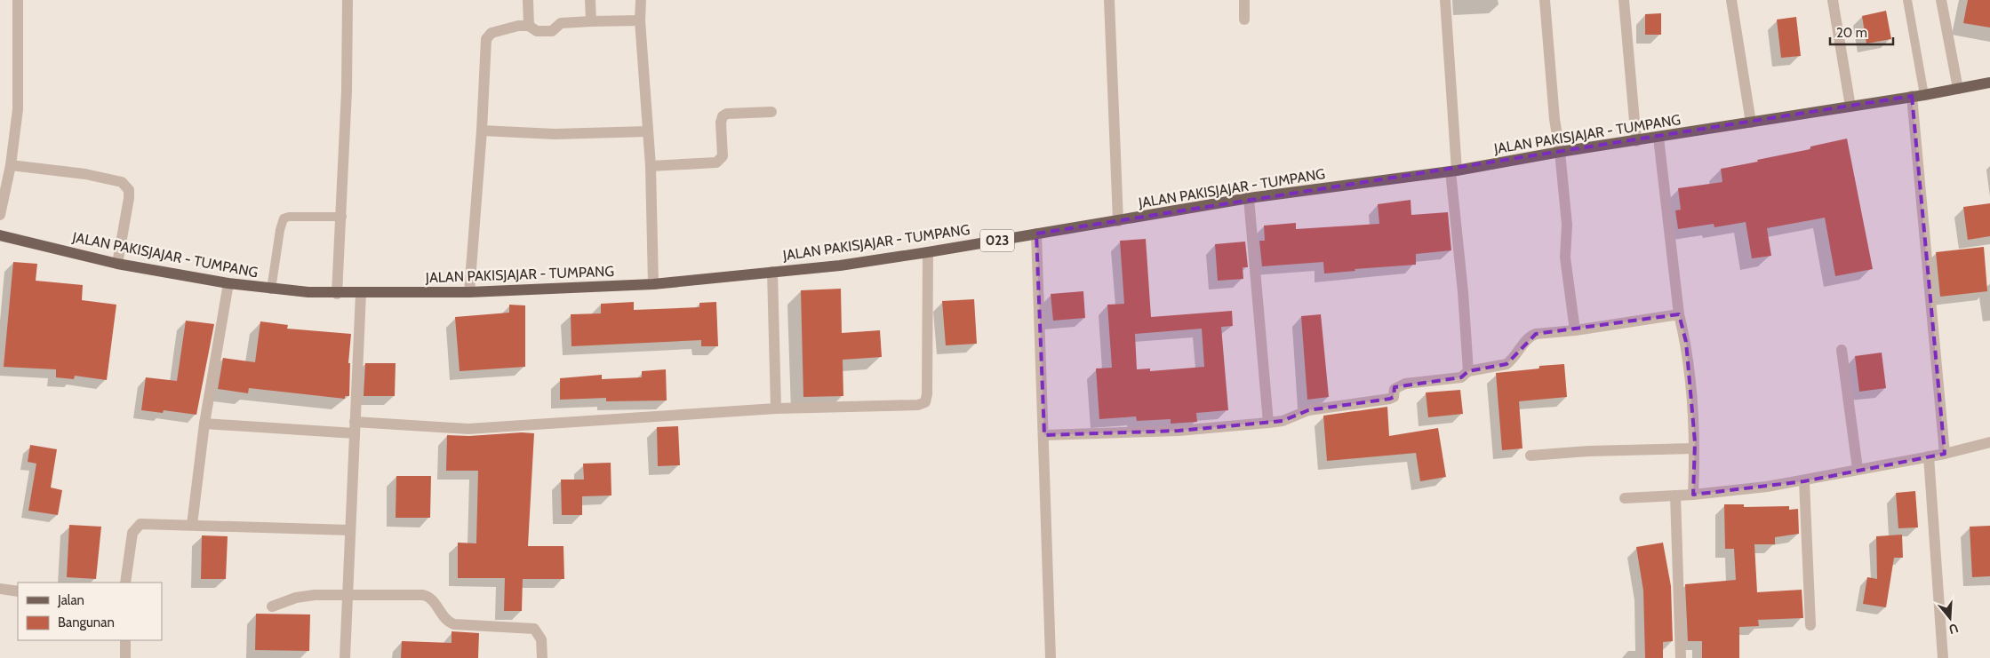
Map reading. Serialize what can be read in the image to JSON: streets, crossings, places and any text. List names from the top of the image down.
{
  "streets": {
    "main road": ["JALAN PAKISJAJAR - TUMPANG", "023"]
  },
  "legend": ["Jalan", "Bangunan"],
  "scale_bar": "20 m",
  "north": "bottom"
}
